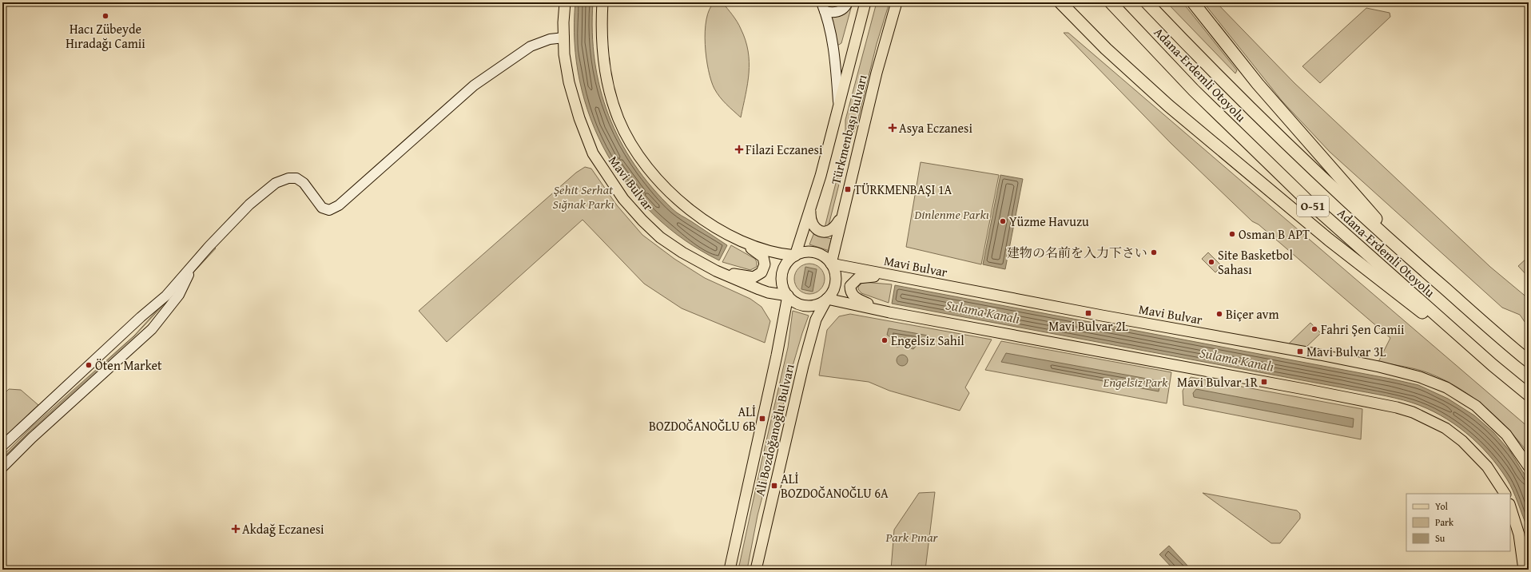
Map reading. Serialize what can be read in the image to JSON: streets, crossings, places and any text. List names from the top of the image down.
{
  "streets": {
    "highway": ["Adana-Erdemli Otoyolu", "O-51"],
    "main road": ["Türkmenbaşı Bulvarı", "Mavi Bulvar", "Ali Bozdoğanoğlu Bulvarı"]
  },
  "crossings": [
    ["Türkmenbaşı Bulvarı", "Mavi Bulvar"],
    ["Türkmenbaşı Bulvarı", "Ali Bozdoğanoğlu Bulvarı"],
    ["Mavi Bulvar", "Ali Bozdoğanoğlu Bulvarı"]
  ],
  "water": ["Sulama Kanalı"],
  "parks": [
    "Şehit Serhat Sığnak Parkı",
    "Dinlenme Parkı",
    "Engelsiz Park",
    "Park Pınar"
  ],
  "places": {
    "other": [
      "Hacı Zübeyde Hıradağı Camii",
      "Yüzme Havuzu",
      "Osman B APT",
      "建物の名前を入力下さい",
      "Site Basketbol Sahası",
      "Biçer avm",
      "Fahri Şen Camii",
      "Engelsiz Sahil",
      "Öten Market"
    ],
    "health": ["Asya Eczanesi", "Filazi Eczanesi", "Akdağ Eczanesi"],
    "transit": [
      "TÜRKMENBAŞI 1A",
      "Mavi Bulvar 2L",
      "Mavi Bulvar 3L",
      "Mavi Bulvar 1R",
      "ALİ BOZDOĞANOĞLU 6B",
      "ALİ BOZDOĞANOĞLU 6A"
    ]
  },
  "legend": ["Yol", "Park", "Su"]
}
